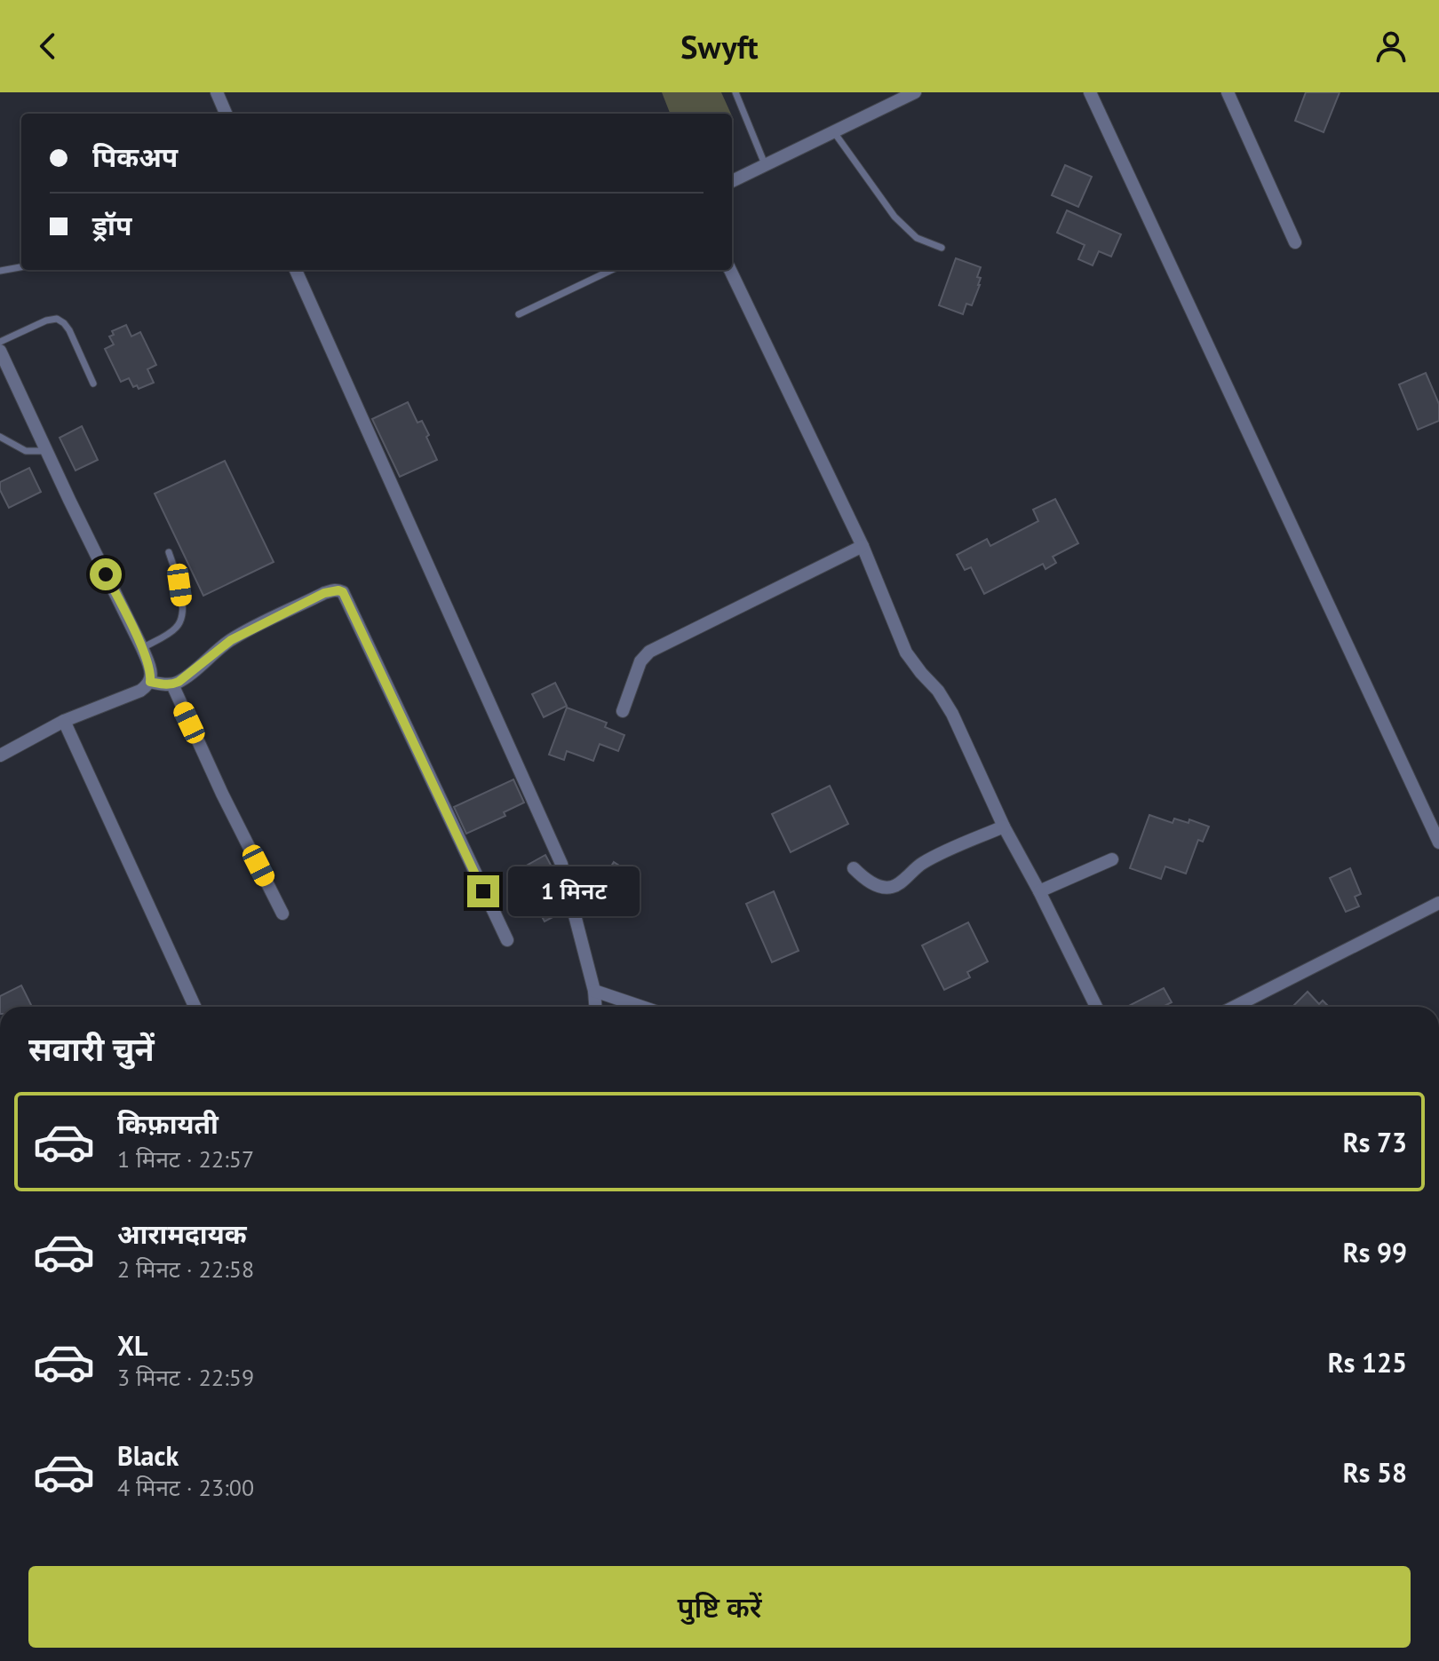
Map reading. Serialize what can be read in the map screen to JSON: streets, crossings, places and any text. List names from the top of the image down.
{
  "page": {
    "header": "Swyft",
    "banner": ["पिकअप", "ड्रॉप"],
    "bubble": "1 मिनट",
    "heading": "सवारी चुनें",
    "list": [
      {
        "name": "किफ़ायती",
        "note": "1 मिनट · 22:57",
        "value": "Rs 73"
      },
      {
        "name": "आरामदायक",
        "note": "2 मिनट · 22:58",
        "value": "Rs 99"
      },
      {
        "name": "XL",
        "note": "3 मिनट · 22:59",
        "value": "Rs 125"
      },
      {
        "name": "Black",
        "note": "4 मिनट · 23:00",
        "value": "Rs 58"
      }
    ],
    "buttons": "पुष्टि करें"
  }
}
